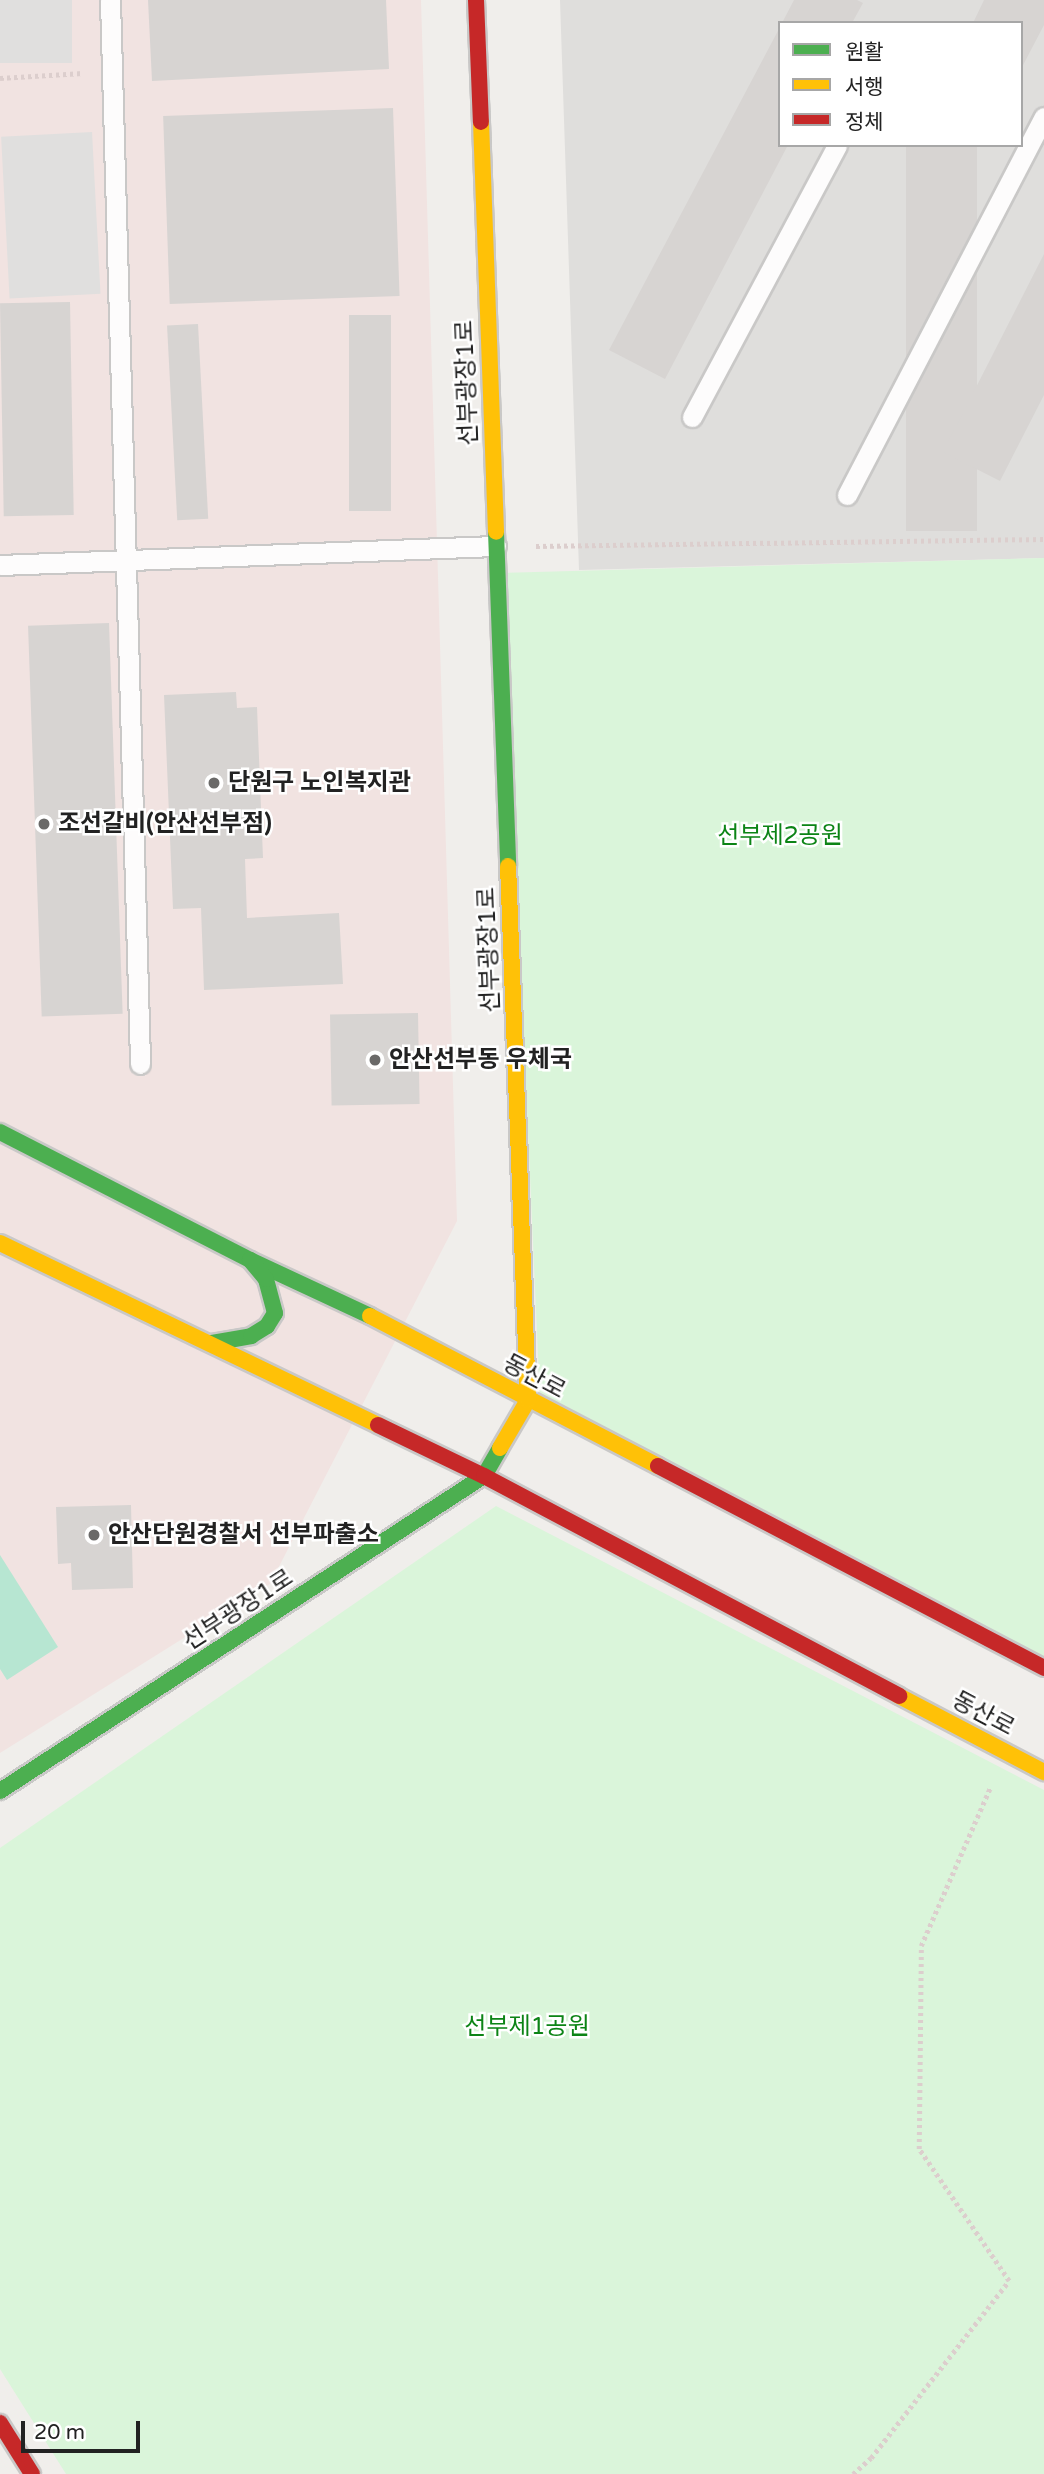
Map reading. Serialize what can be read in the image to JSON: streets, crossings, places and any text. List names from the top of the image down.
{
  "streets": {
    "street": ["선부광장1로", "동산로"]
  },
  "crossings": [
    ["선부광장1로", "동산로"]
  ],
  "parks": ["선부제2공원", "선부제1공원"],
  "places": [
    "단원구 노인복지관",
    "조선갈비(안산선부점)",
    "안산선부동 우체국",
    "안산단원경찰서 선부파출소"
  ],
  "legend": ["원활", "서행", "정체"],
  "scale_bar": "20 m"
}
